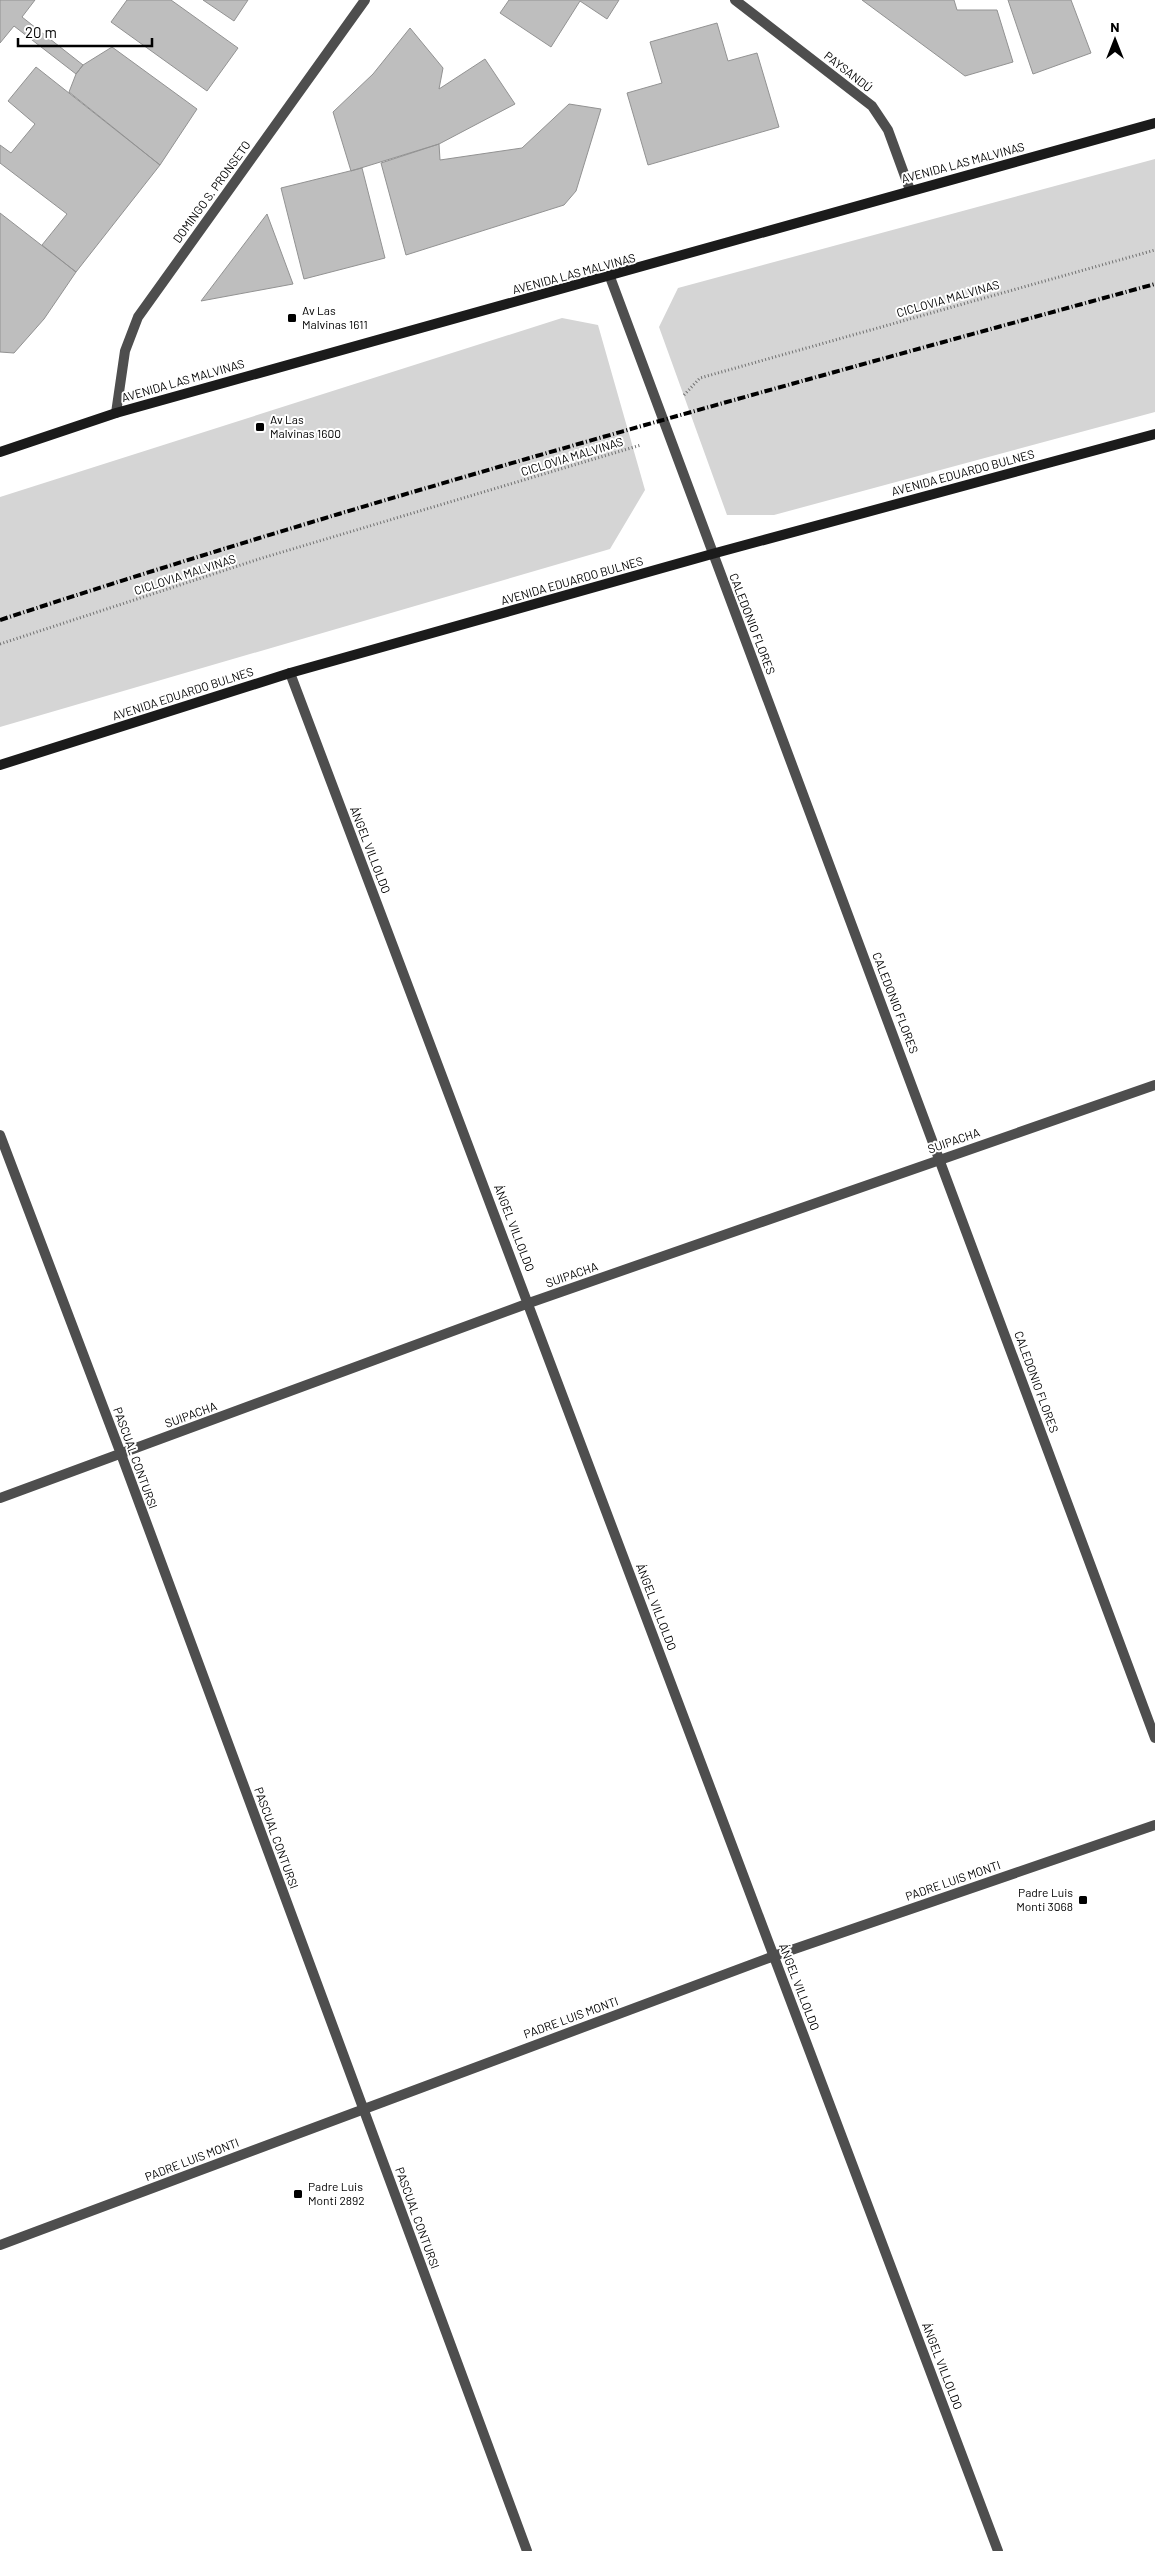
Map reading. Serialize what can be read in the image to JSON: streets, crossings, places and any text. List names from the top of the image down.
{
  "streets": {
    "main road": ["AVENIDA LAS MALVINAS", "AVENIDA EDUARDO BULNES"],
    "street": [
      "PAYSANDÚ",
      "DOMINGO S. PRONSETO",
      "CALEDONIO FLORES",
      "ÁNGEL VILLOLDO",
      "SUIPACHA",
      "PASCUAL CONTURSI",
      "PADRE LUIS MONTI"
    ],
    "path": ["CICLOVIA MALVINAS"]
  },
  "crossings": [
    ["PAYSANDÚ", "AVENIDA LAS MALVINAS"],
    ["AVENIDA LAS MALVINAS", "DOMINGO S. PRONSETO"],
    ["AVENIDA LAS MALVINAS", "CALEDONIO FLORES"],
    ["CICLOVIA MALVINAS", "CALEDONIO FLORES"],
    ["AVENIDA EDUARDO BULNES", "CALEDONIO FLORES"],
    ["AVENIDA EDUARDO BULNES", "ÁNGEL VILLOLDO"],
    ["CALEDONIO FLORES", "SUIPACHA"],
    ["ÁNGEL VILLOLDO", "SUIPACHA"],
    ["ÁNGEL VILLOLDO", "PADRE LUIS MONTI"],
    ["SUIPACHA", "PASCUAL CONTURSI"],
    ["PASCUAL CONTURSI", "PADRE LUIS MONTI"]
  ],
  "places": {
    "transit": [
      "Av Las Malvinas 1611",
      "Av Las Malvinas 1600",
      "Padre Luis Monti 3068",
      "Padre Luis Monti 2892"
    ]
  },
  "scale_bar": "20 m",
  "north": "top"
}
